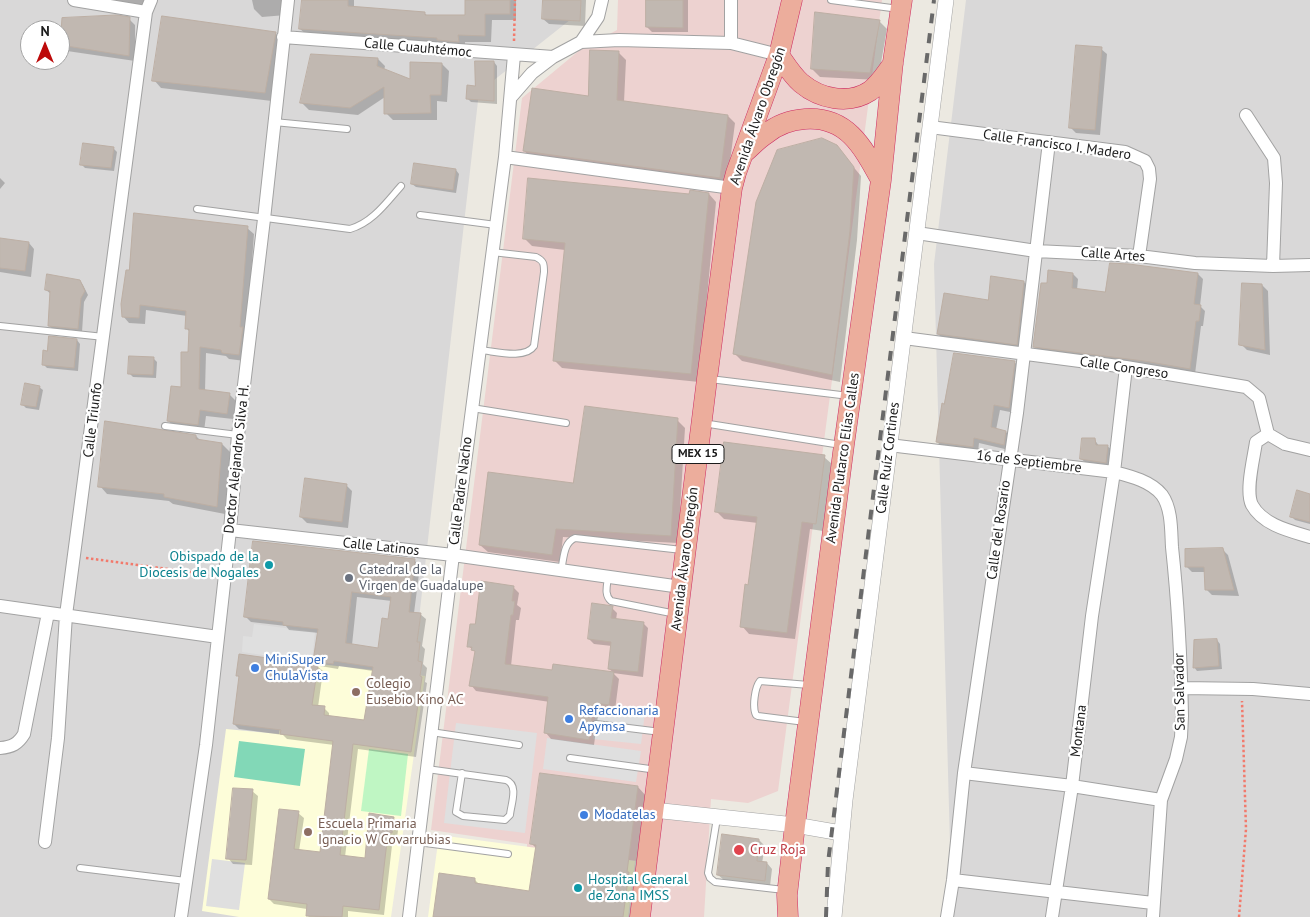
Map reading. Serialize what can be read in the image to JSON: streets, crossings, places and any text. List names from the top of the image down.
{
  "streets": {
    "highway": ["Avenida Álvaro Obregón", "MEX 15", "Avenida Plutarco Elías Calles"],
    "street": [
      "Calle Cuauhtémoc",
      "Calle Francisco I. Madero",
      "Calle Artes",
      "Calle Congreso",
      "Calle Triunfo",
      "Calle Ruíz Cortines",
      "Doctor Alejandro Silva H.",
      "16 de Septiembre",
      "Calle Padre Nacho",
      "Calle del Rosario",
      "Calle Latinos",
      "San Salvador",
      "Montana"
    ]
  },
  "crossings": [
    ["Calle Cuauhtémoc", "Doctor Alejandro Silva H."],
    ["Calle Cuauhtémoc", "Calle Padre Nacho"],
    ["Avenida Álvaro Obregón", "Calle Latinos"],
    ["Calle Francisco I. Madero", "Calle Artes"],
    ["Calle Francisco I. Madero", "Calle Ruíz Cortines"],
    ["Calle Francisco I. Madero", "Calle del Rosario"],
    ["Calle Artes", "Calle Ruíz Cortines"],
    ["Calle Artes", "Calle del Rosario"],
    ["Calle Congreso", "Calle Ruíz Cortines"],
    ["Calle Congreso", "Calle del Rosario"],
    ["Calle Congreso", "Montana"],
    ["Calle Ruíz Cortines", "16 de Septiembre"],
    ["Doctor Alejandro Silva H.", "Calle Latinos"],
    ["16 de Septiembre", "Calle del Rosario"],
    ["16 de Septiembre", "San Salvador"],
    ["16 de Septiembre", "Montana"],
    ["Calle Padre Nacho", "Calle Latinos"]
  ],
  "places": [
    "Obispado de la Diocesis de Nogales",
    "Catedral de la Virgen de Guadalupe",
    "MiniSuper ChulaVista",
    "Colegio Eusebio Kino AC",
    "Refaccionaria Apymsa",
    "Modatelas",
    "Escuela Primaria Ignacio W Covarrubias",
    "Cruz Roja",
    "Hospital General de Zona IMSS"
  ],
  "north": "top"
}
